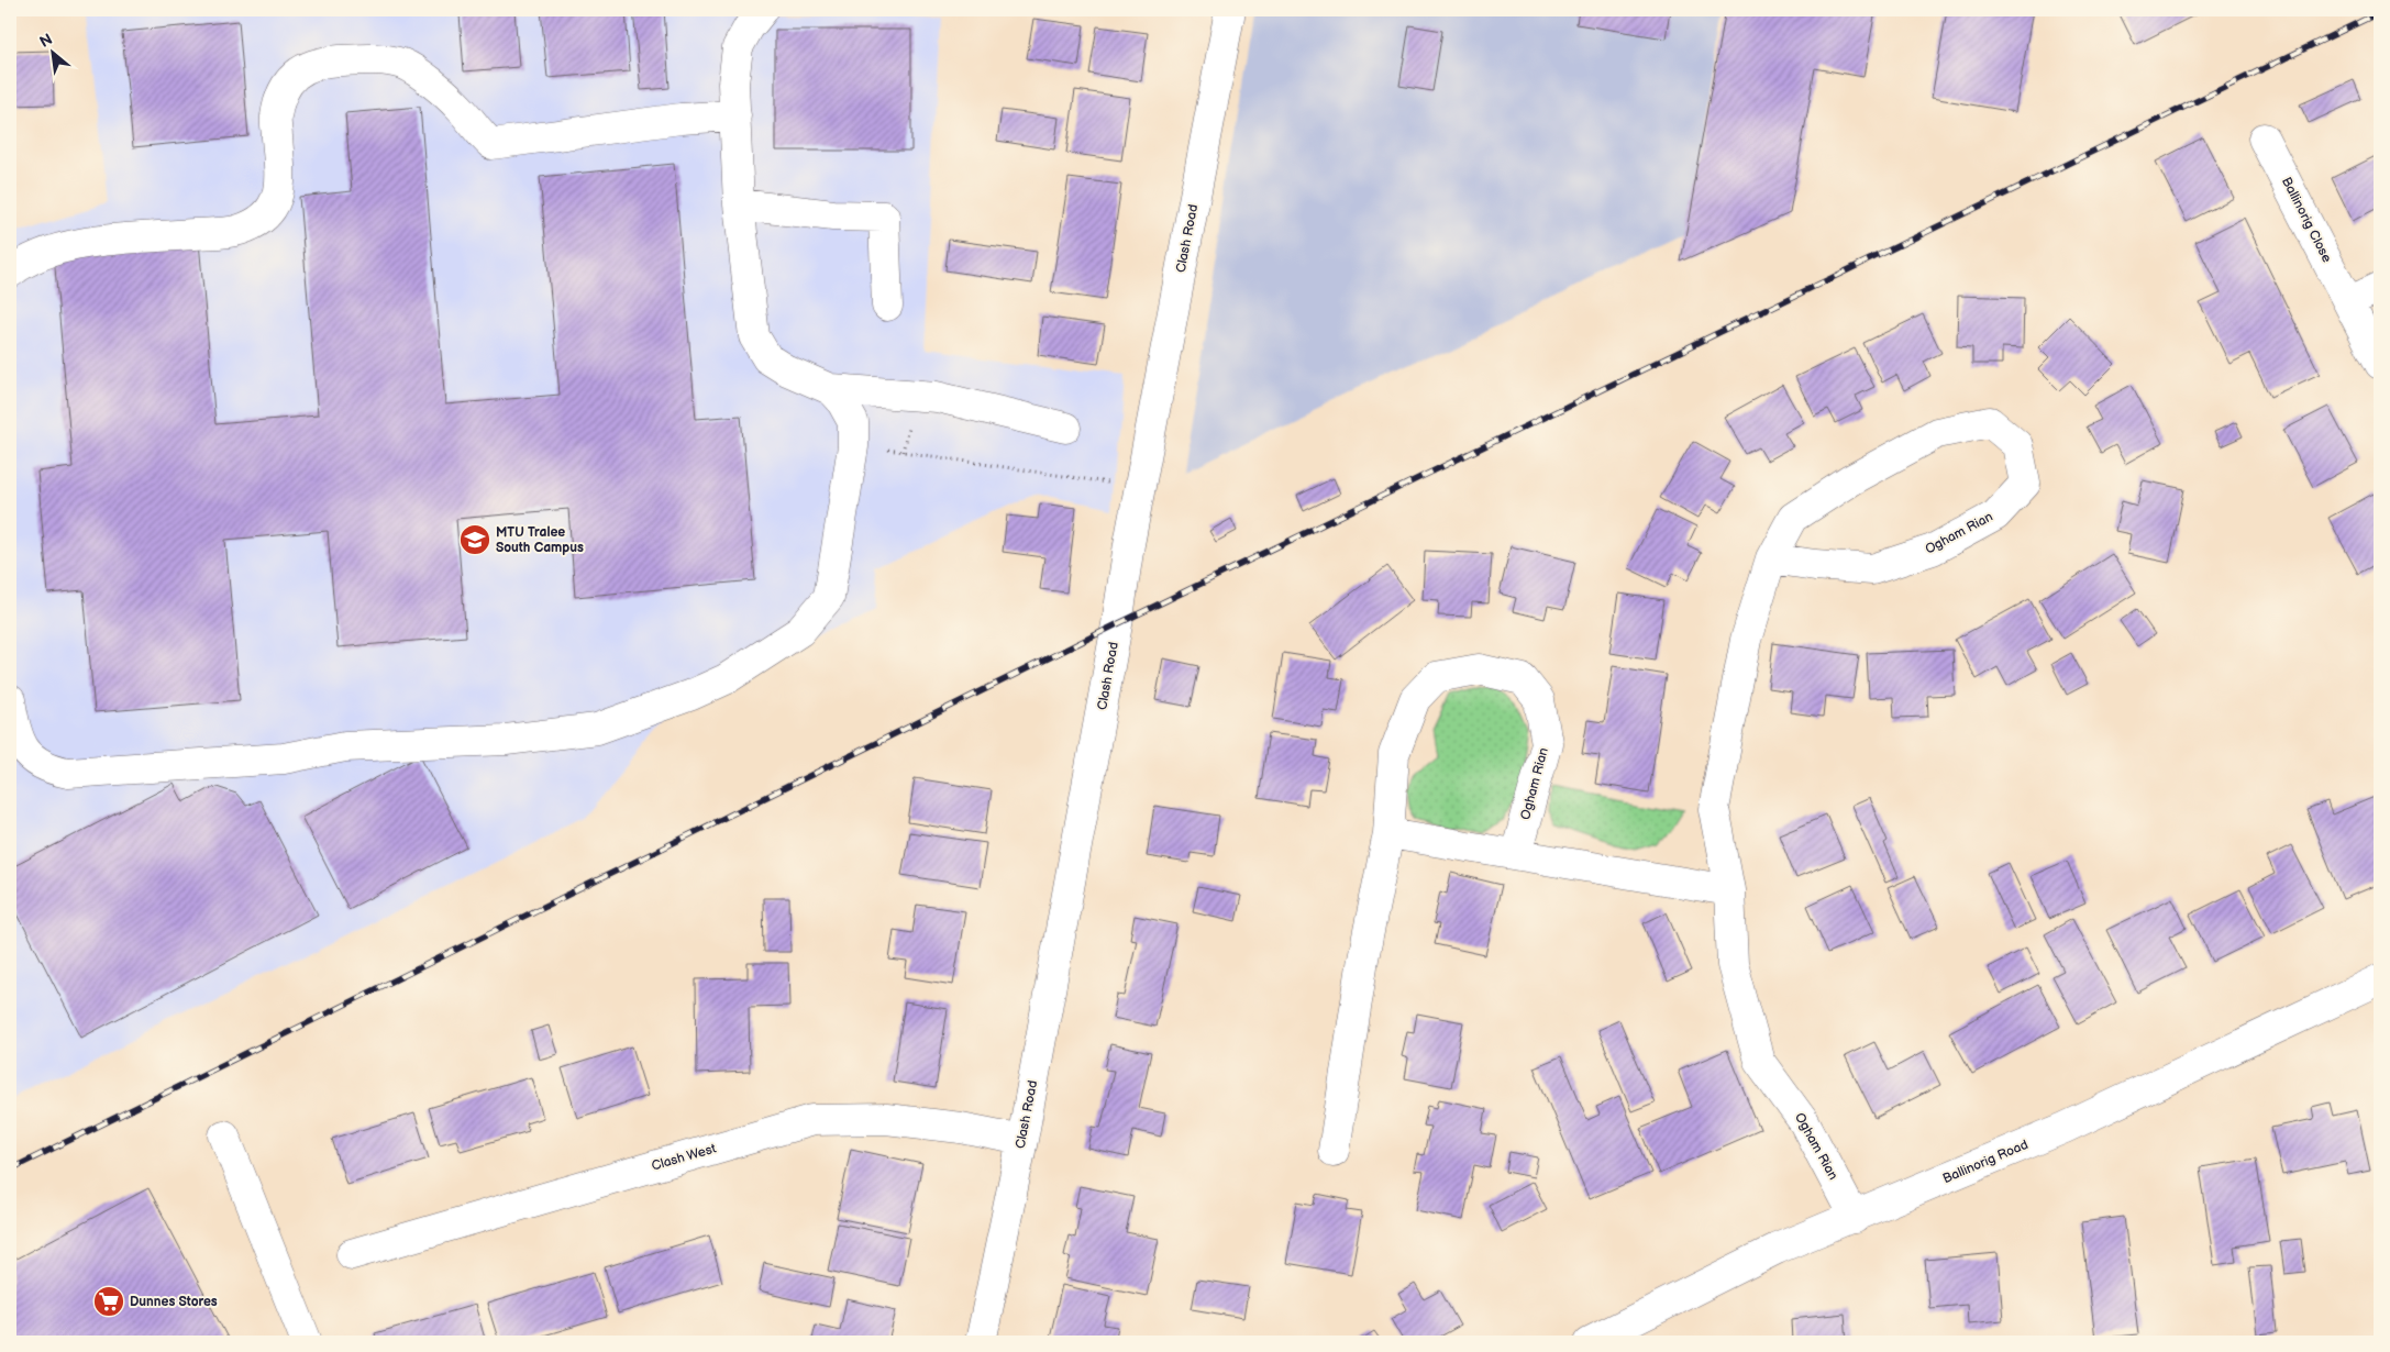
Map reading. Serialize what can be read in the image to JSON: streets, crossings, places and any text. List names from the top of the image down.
{
  "streets": {
    "street": [
      "Ballinorig Close",
      "Clash Road",
      "Ogham Rian",
      "Clash West",
      "Ballinorig Road"
    ]
  },
  "crossings": [
    ["Clash Road", "Clash West"],
    ["Ogham Rian", "Ballinorig Road"]
  ],
  "places": {
    "school or university": ["MTU Tralee South Campus"],
    "supermarket": ["Dunnes Stores"]
  },
  "north": "top left"
}
